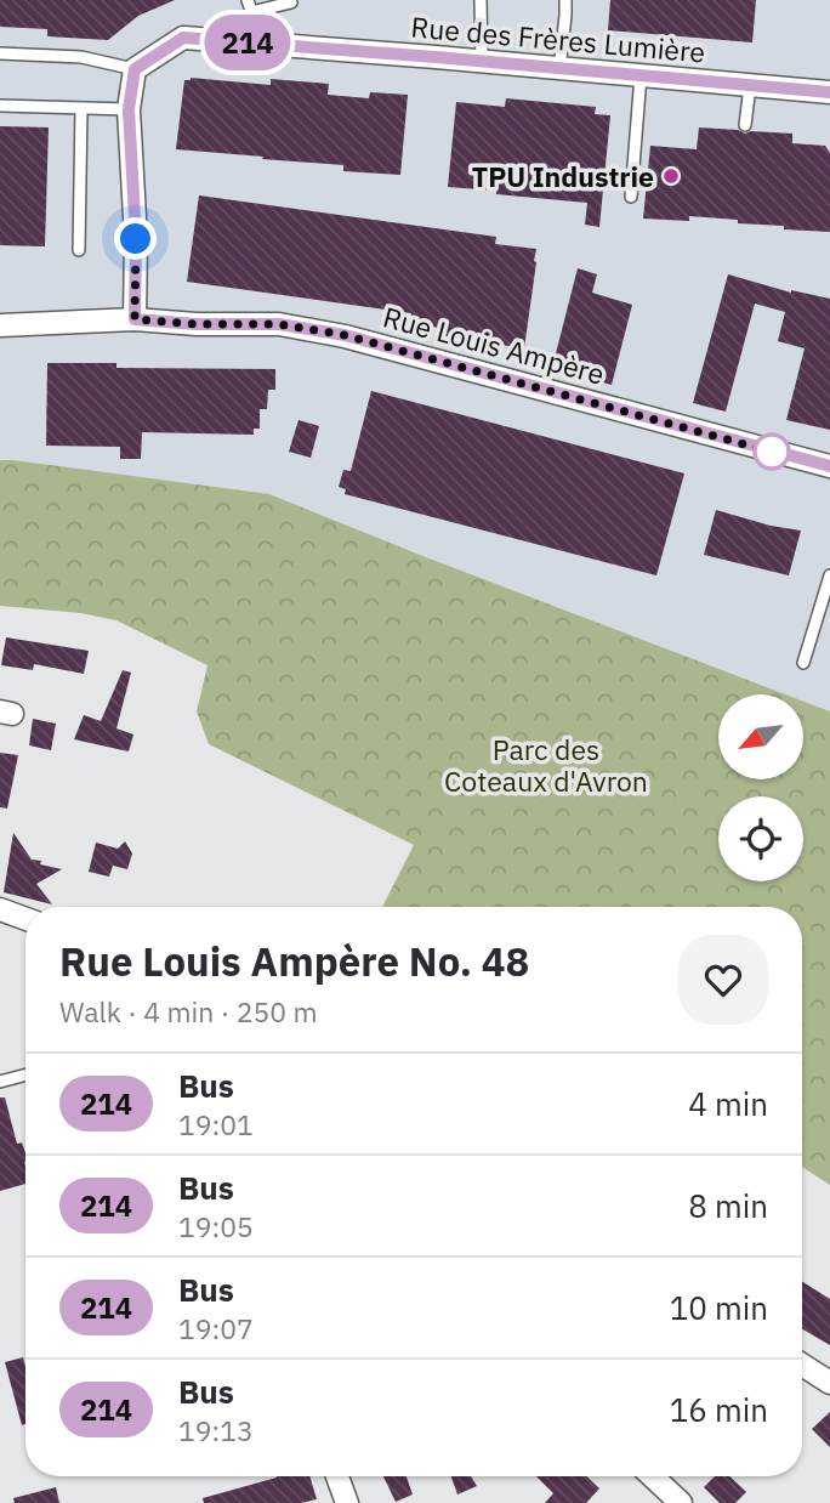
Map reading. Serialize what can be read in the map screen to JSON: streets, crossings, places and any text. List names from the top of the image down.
{
  "streets": {
    "street": ["Rue des Frères Lumière", "Rue Louis Ampère"]
  },
  "parks": ["Parc des Coteaux d'Avron"],
  "places": ["TPU Industrie"],
  "lines": ["bus line 214"],
  "north": "bottom left",
  "page": {
    "on_map": "214",
    "heading": ["Rue Louis Ampère No. 48", "Walk · 4 min · 250 m"],
    "list": [
      {
        "mark": "214",
        "name": "Bus",
        "note": "19:01",
        "value": "4 min"
      },
      {
        "mark": "214",
        "name": "Bus",
        "note": "19:05",
        "value": "8 min"
      },
      {
        "mark": "214",
        "name": "Bus",
        "note": "19:07",
        "value": "10 min"
      },
      {
        "mark": "214",
        "name": "Bus",
        "note": "19:13",
        "value": "16 min"
      }
    ]
  }
}
